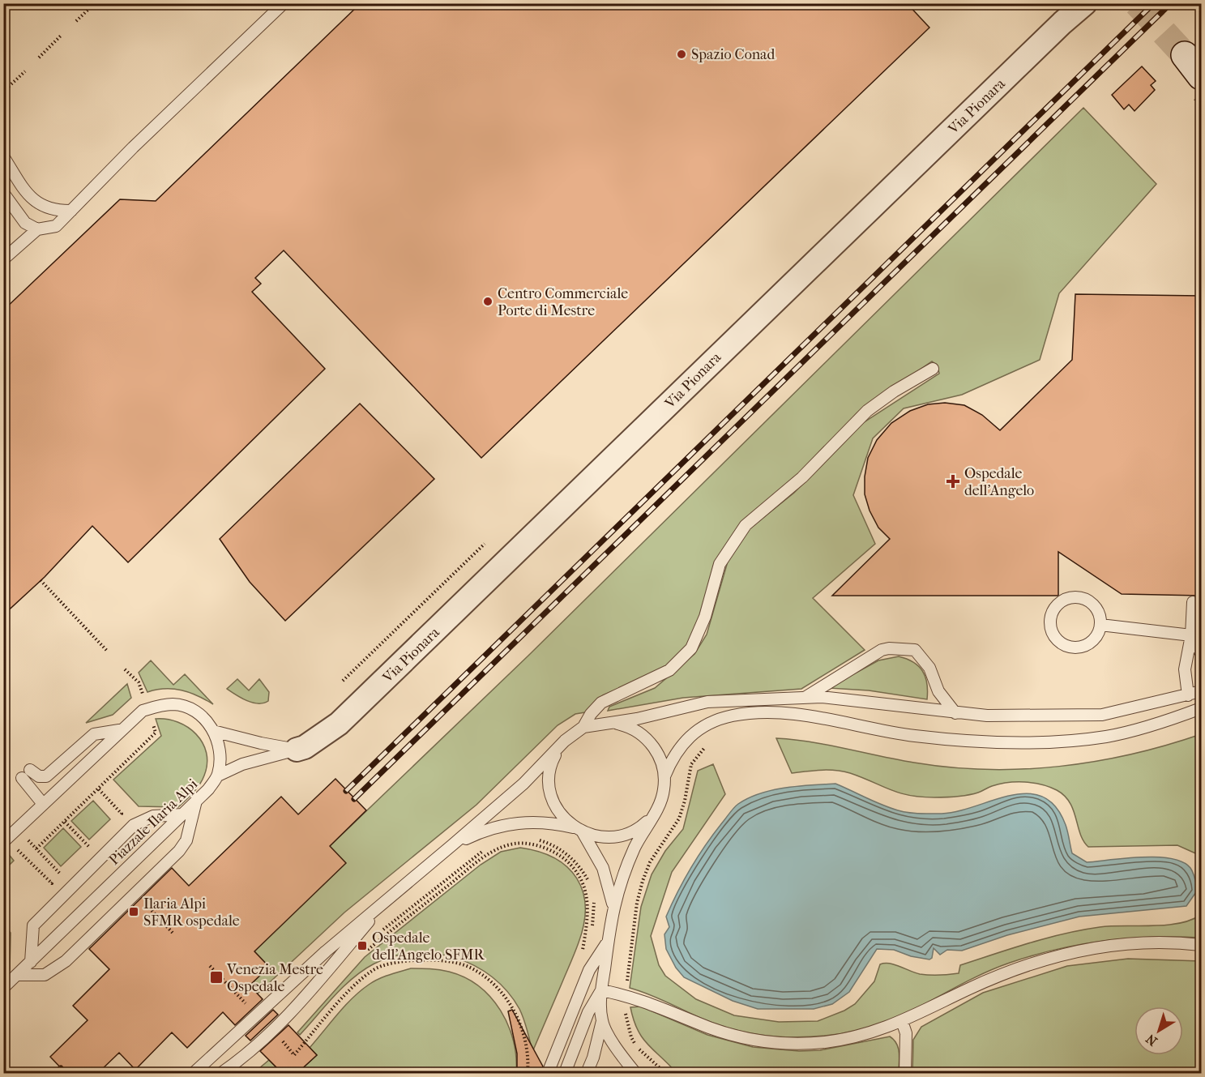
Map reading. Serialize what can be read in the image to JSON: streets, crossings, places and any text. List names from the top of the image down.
{
  "streets": {
    "street": ["Via Pionara"],
    "lane": ["Piazzale Ilaria Alpi"]
  },
  "crossings": [
    ["Via Pionara", "Piazzale Ilaria Alpi"]
  ],
  "places": {
    "other": ["Spazio Conad", "Centro Commerciale Porte di Mestre"],
    "health": ["Ospedale dell'Angelo"],
    "transit": ["Ilaria Alpi SFMR ospedale", "Ospedale dell'Angelo SFMR", "Venezia Mestre Ospedale"]
  },
  "north": "bottom left"
}
